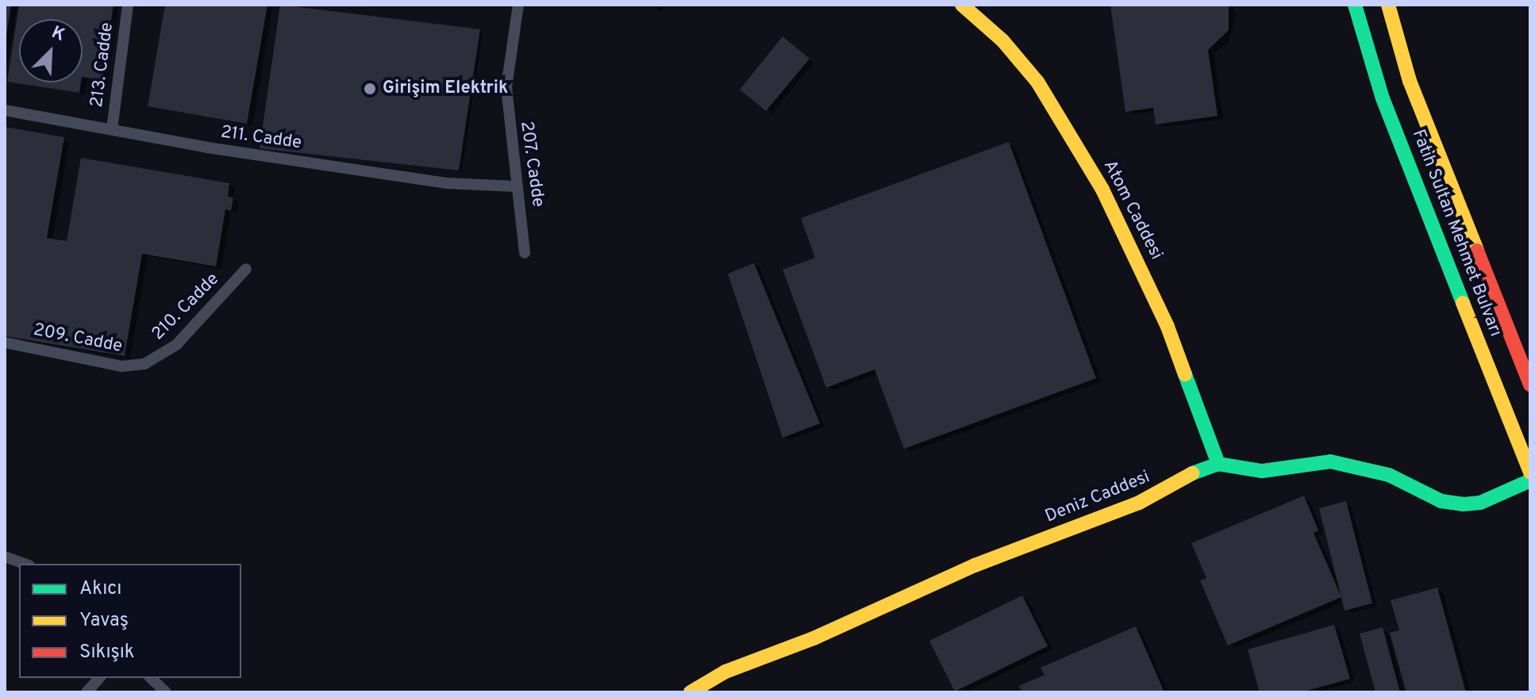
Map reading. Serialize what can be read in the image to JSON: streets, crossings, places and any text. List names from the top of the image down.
{
  "streets": {
    "main road": ["Atom Caddesi", "Fatih Sultan Mehmet Bulvarı", "Deniz Caddesi"],
    "street": [
      "213. Cadde",
      "211. Cadde",
      "207. Cadde",
      "210. Cadde",
      "209. Cadde"
    ]
  },
  "crossings": [
    ["213. Cadde", "211. Cadde"],
    ["211. Cadde", "207. Cadde"],
    ["Atom Caddesi", "Deniz Caddesi"],
    ["210. Cadde", "209. Cadde"]
  ],
  "places": ["Girişim Elektrik"],
  "legend": ["Akıcı", "Yavaş", "Sıkışık"],
  "north": "top right"
}
